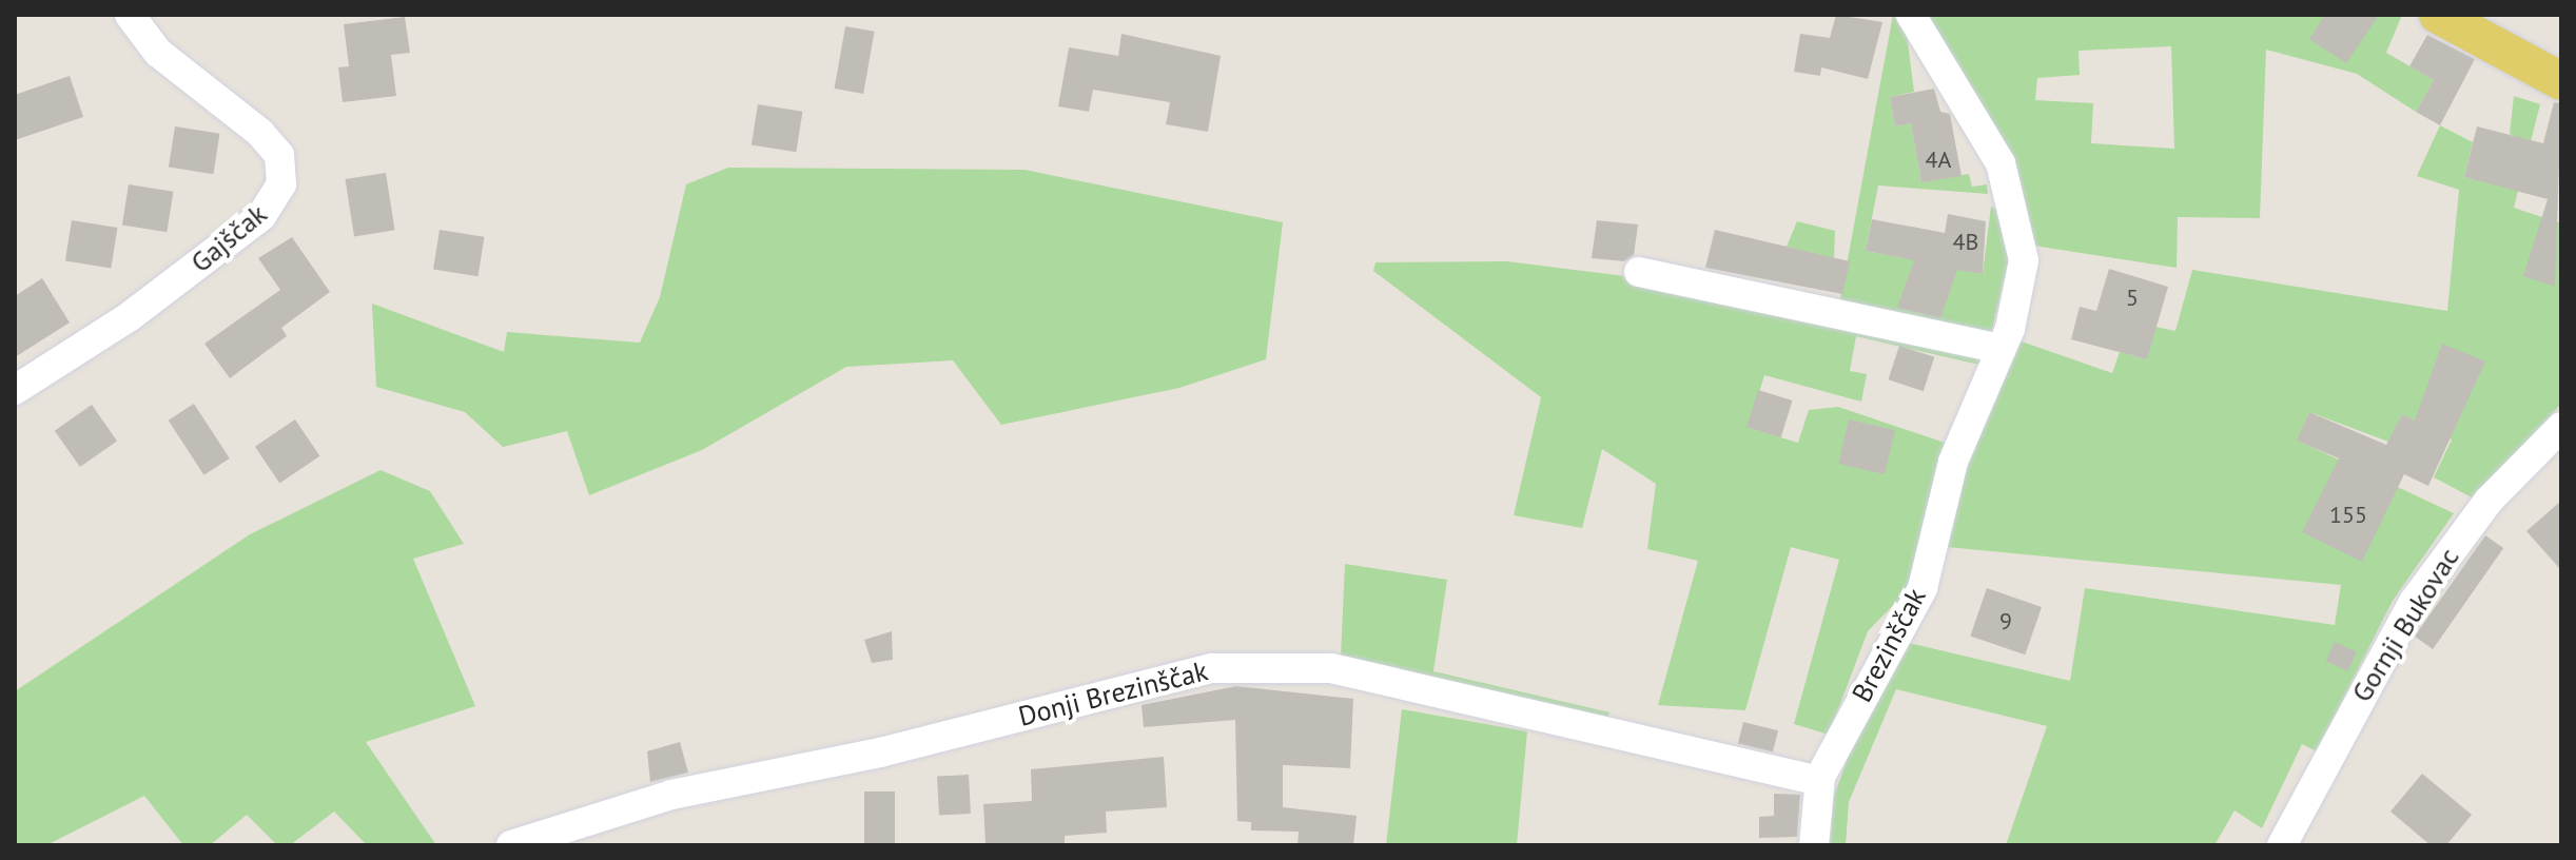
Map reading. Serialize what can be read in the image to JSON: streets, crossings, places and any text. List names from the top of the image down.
{
  "streets": {
    "street": [
      "Gajščak",
      "Gornji Bukovac",
      "Brezinščak",
      "Donji Brezinščak"
    ]
  },
  "crossings": [
    ["Brezinščak", "Donji Brezinščak"]
  ],
  "house_numbers": [
    "4A",
    "4B",
    "5",
    "155",
    "9"
  ]
}
